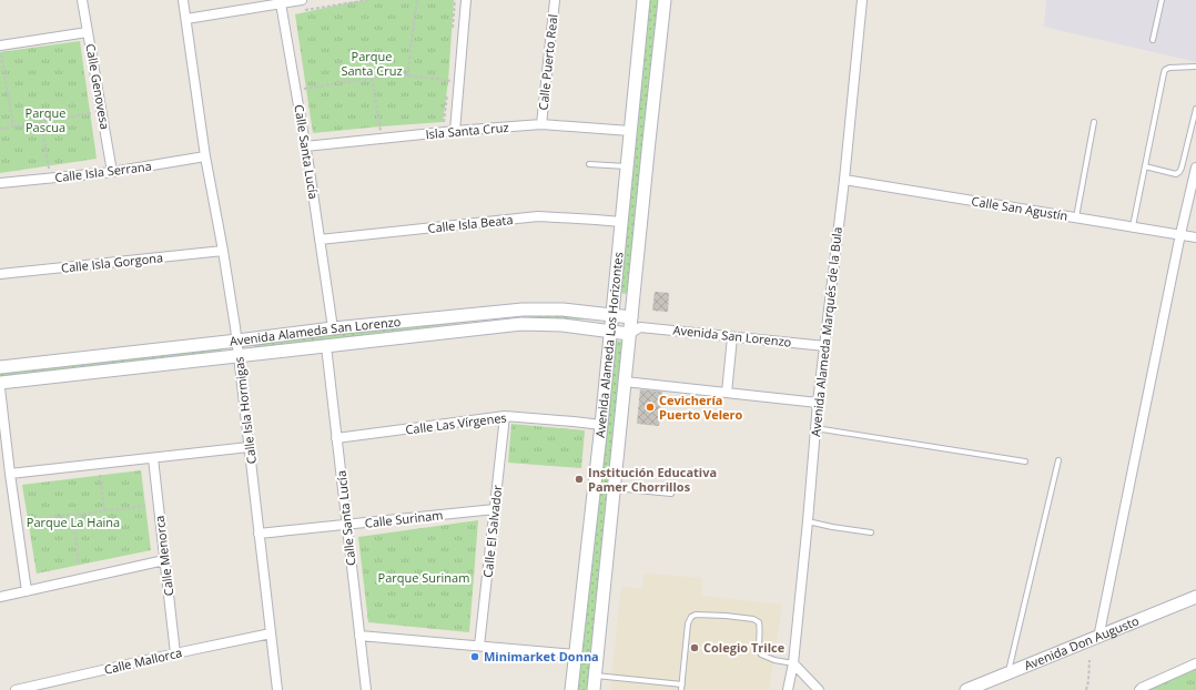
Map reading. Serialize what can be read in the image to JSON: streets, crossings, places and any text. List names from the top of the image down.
{
  "streets": {
    "street": [
      "Calle Puerto Real",
      "Calle Genovesa",
      "Isla Santa Cruz",
      "Calle Santa Lucía",
      "Calle Isla Serrana",
      "Calle San Agustín",
      "Calle Isla Beata",
      "Calle Isla Gorgona",
      "Avenida Alameda San Lorenzo",
      "Avenida Alameda Marqués de la Bula",
      "Avenida San Lorenzo",
      "Avenida Alameda Los Horizontes",
      "Calle Isla Hormigas",
      "Calle Las Vírgenes",
      "Calle Surinam",
      "Calle El Salvador",
      "Calle Menorca",
      "Avenida Don Augusto",
      "Calle Mallorca"
    ]
  },
  "crossings": [
    ["Calle Puerto Real", "Isla Santa Cruz"],
    ["Calle Genovesa", "Calle Isla Serrana"],
    ["Isla Santa Cruz", "Calle Santa Lucía"],
    ["Isla Santa Cruz", "Avenida Alameda Los Horizontes"],
    ["Calle Santa Lucía", "Calle Isla Beata"],
    ["Calle Santa Lucía", "Avenida Alameda San Lorenzo"],
    ["Calle Santa Lucía", "Calle Las Vírgenes"],
    ["Calle Santa Lucía", "Calle Surinam"],
    ["Calle Isla Serrana", "Calle Isla Hormigas"],
    ["Calle San Agustín", "Avenida Alameda Marqués de la Bula"],
    ["Calle Isla Beata", "Avenida Alameda Los Horizontes"],
    ["Calle Isla Gorgona", "Calle Isla Hormigas"],
    ["Avenida Alameda San Lorenzo", "Avenida San Lorenzo"],
    ["Avenida Alameda San Lorenzo", "Avenida Alameda Los Horizontes"],
    ["Avenida Alameda San Lorenzo", "Calle Isla Hormigas"],
    ["Avenida Alameda Marqués de la Bula", "Avenida San Lorenzo"],
    ["Avenida San Lorenzo", "Avenida Alameda Los Horizontes"],
    ["Avenida Alameda Los Horizontes", "Calle Las Vírgenes"],
    ["Calle Isla Hormigas", "Calle Surinam"],
    ["Calle Isla Hormigas", "Calle Mallorca"],
    ["Calle Las Vírgenes", "Calle El Salvador"],
    ["Calle Surinam", "Calle El Salvador"],
    ["Calle Menorca", "Calle Mallorca"]
  ],
  "parks": [
    "Parque Santa Cruz",
    "Parque Pascua",
    "Parque La Haina",
    "Parque Surinam"
  ],
  "places": [
    "Cevichería Puerto Velero",
    "Institución Educativa Pamer Chorrillos",
    "Colegio Trilce",
    "Minimarket Donna"
  ]
}
